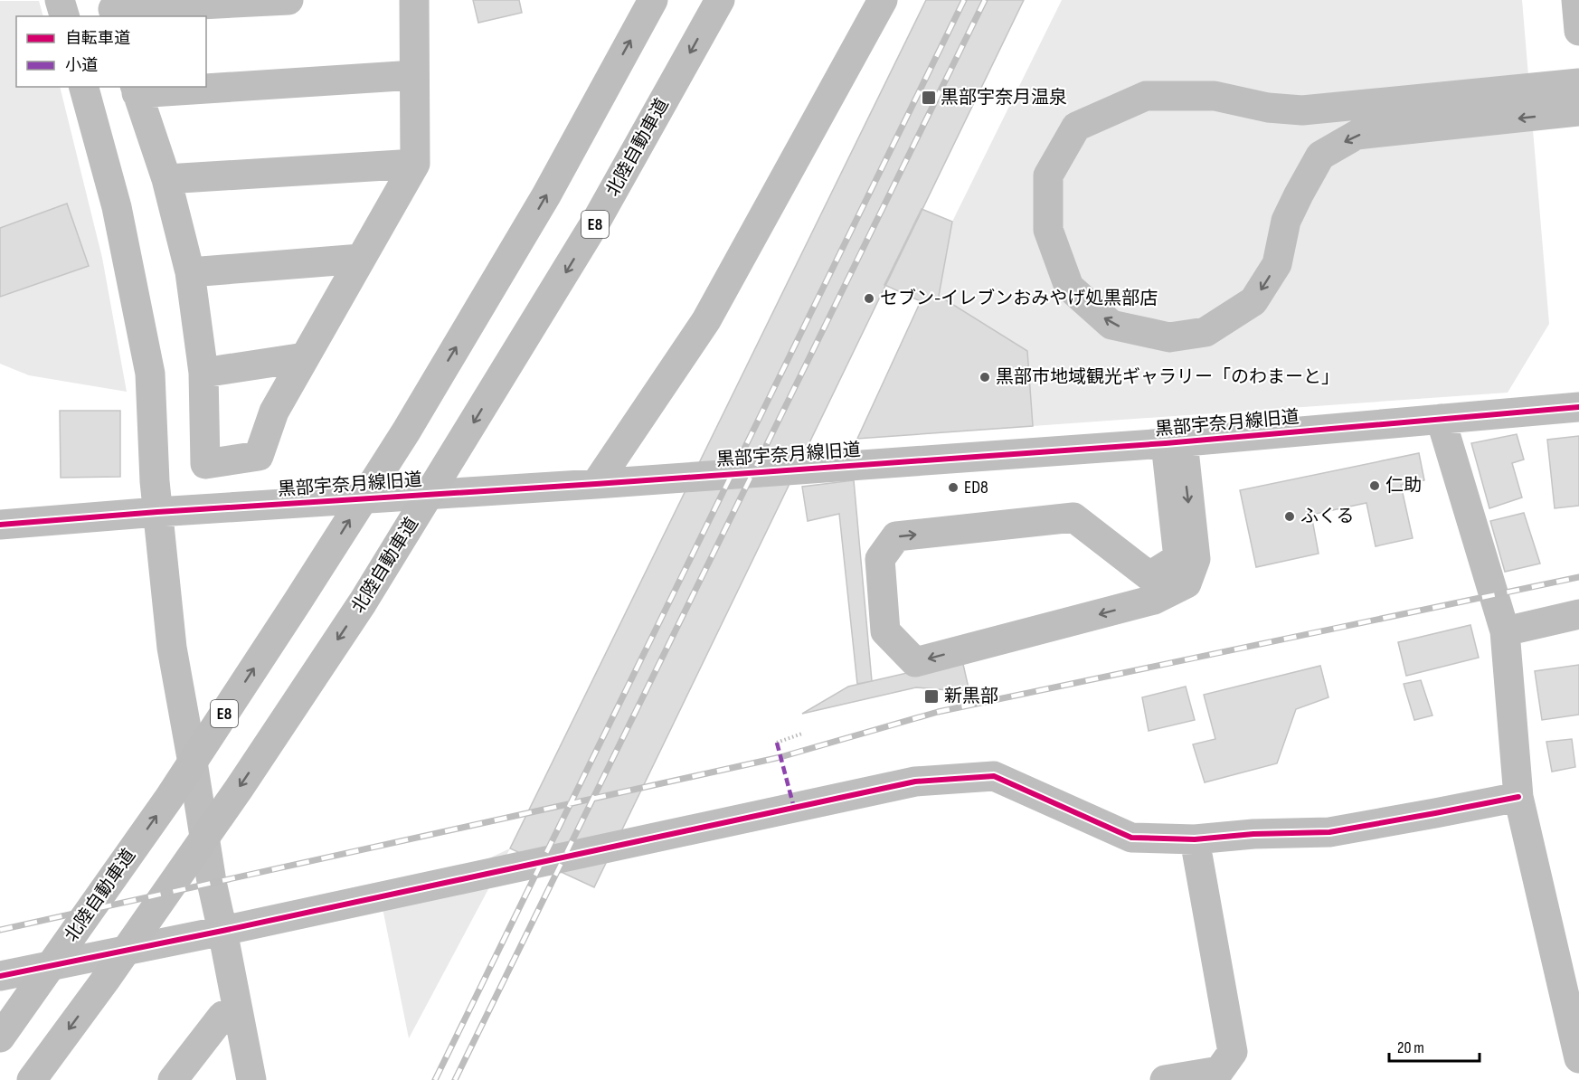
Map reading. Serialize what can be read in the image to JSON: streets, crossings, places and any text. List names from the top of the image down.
{
  "streets": {
    "highway": ["北陸自動車道", "E8"],
    "street": ["黒部宇奈月線旧道"]
  },
  "places": {
    "transit": ["黒部宇奈月温泉", "新黒部"],
    "other": [
      "セブン-イレブンおみやげ処黒部店",
      "黒部市地域観光ギャラリー「のわまーと」",
      "仁助",
      "ED8",
      "ふくる"
    ]
  },
  "legend": ["自転車道", "小道"],
  "scale_bar": "20 m"
}
